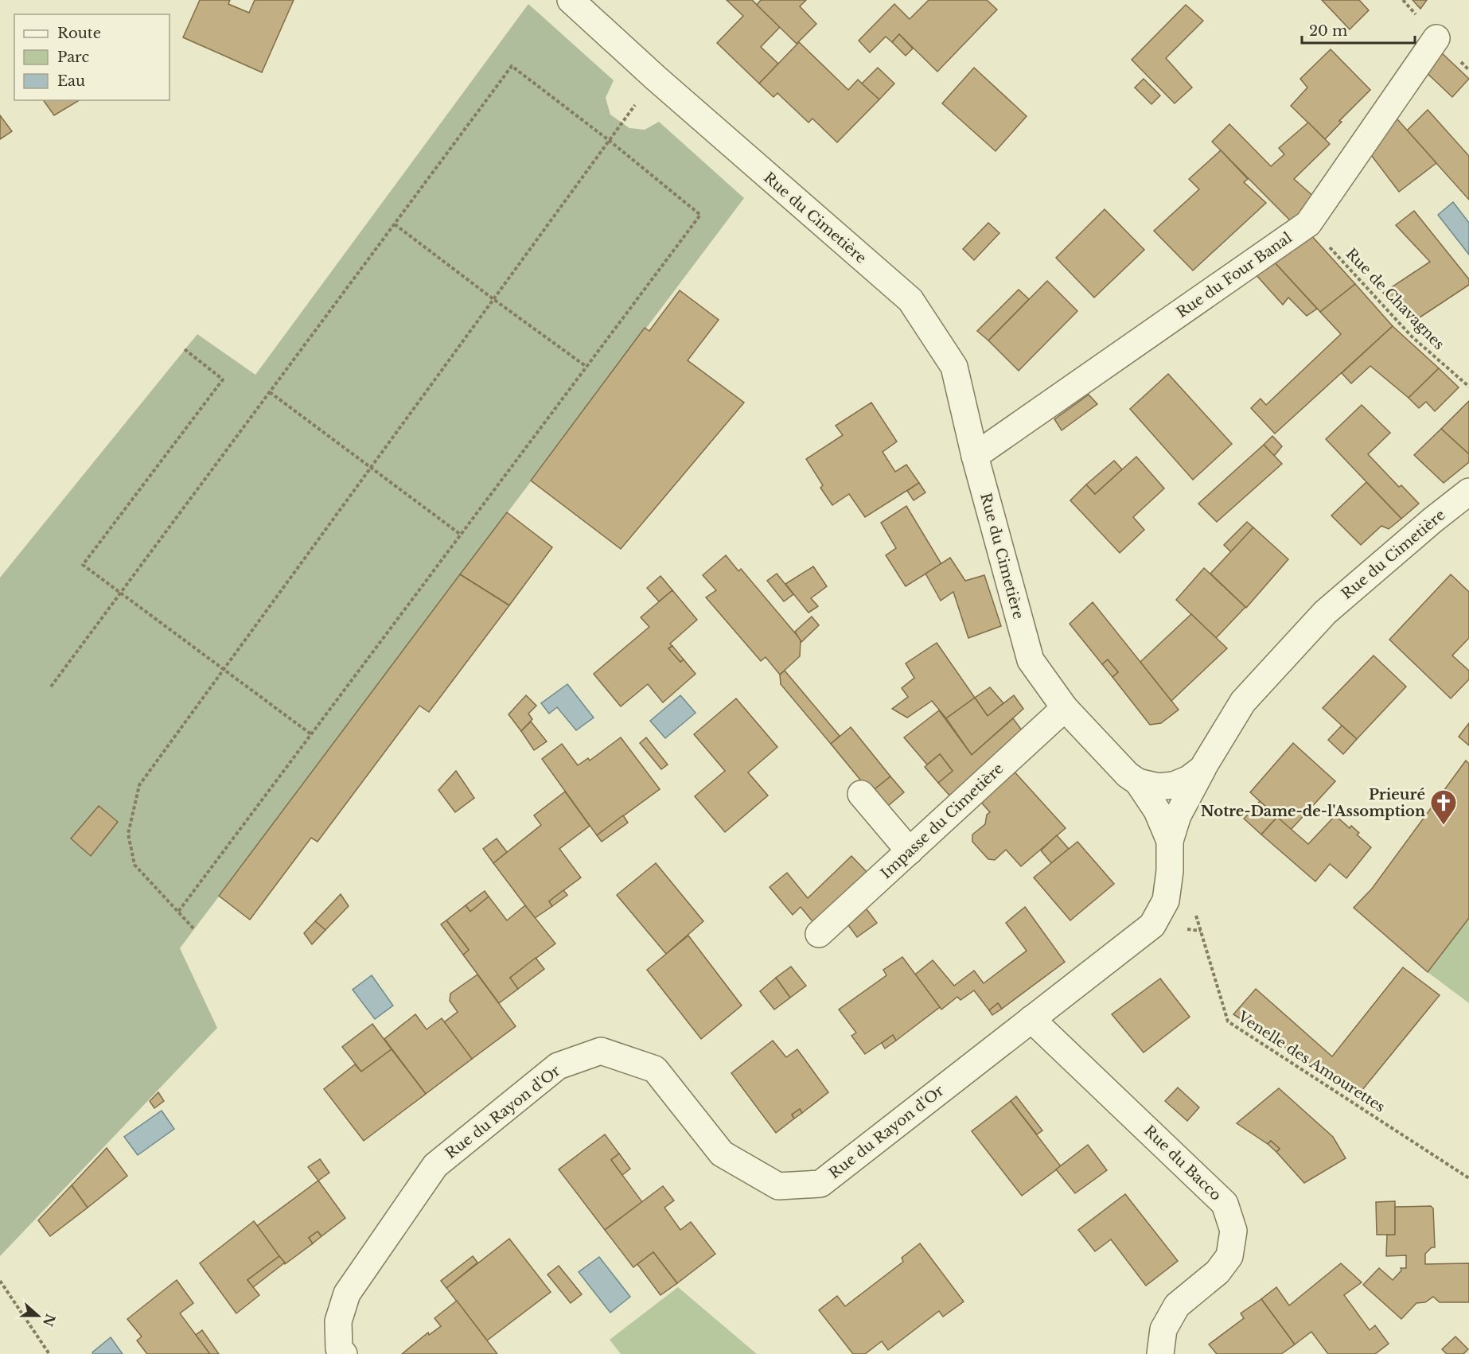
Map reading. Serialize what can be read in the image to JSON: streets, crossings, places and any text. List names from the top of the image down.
{
  "streets": {
    "street": [
      "Rue du Cimetière",
      "Rue du Four Banal",
      "Impasse du Cimetière",
      "Rue du Rayon d'Or",
      "Rue du Bacco"
    ],
    "path": ["Rue de Chavagnes", "Venelle des Amourettes"]
  },
  "crossings": [
    ["Rue du Cimetière", "Rue du Four Banal"],
    ["Rue du Cimetière", "Impasse du Cimetière"],
    ["Rue du Cimetière", "Rue du Rayon d'Or"],
    ["Rue du Four Banal", "Rue de Chavagnes"],
    ["Rue du Rayon d'Or", "Rue du Bacco"]
  ],
  "places": {
    "church": ["Prieuré Notre-Dame-de-l'Assomption"]
  },
  "legend": ["Route", "Parc", "Eau"],
  "scale_bar": "20 m",
  "north": "right"
}
